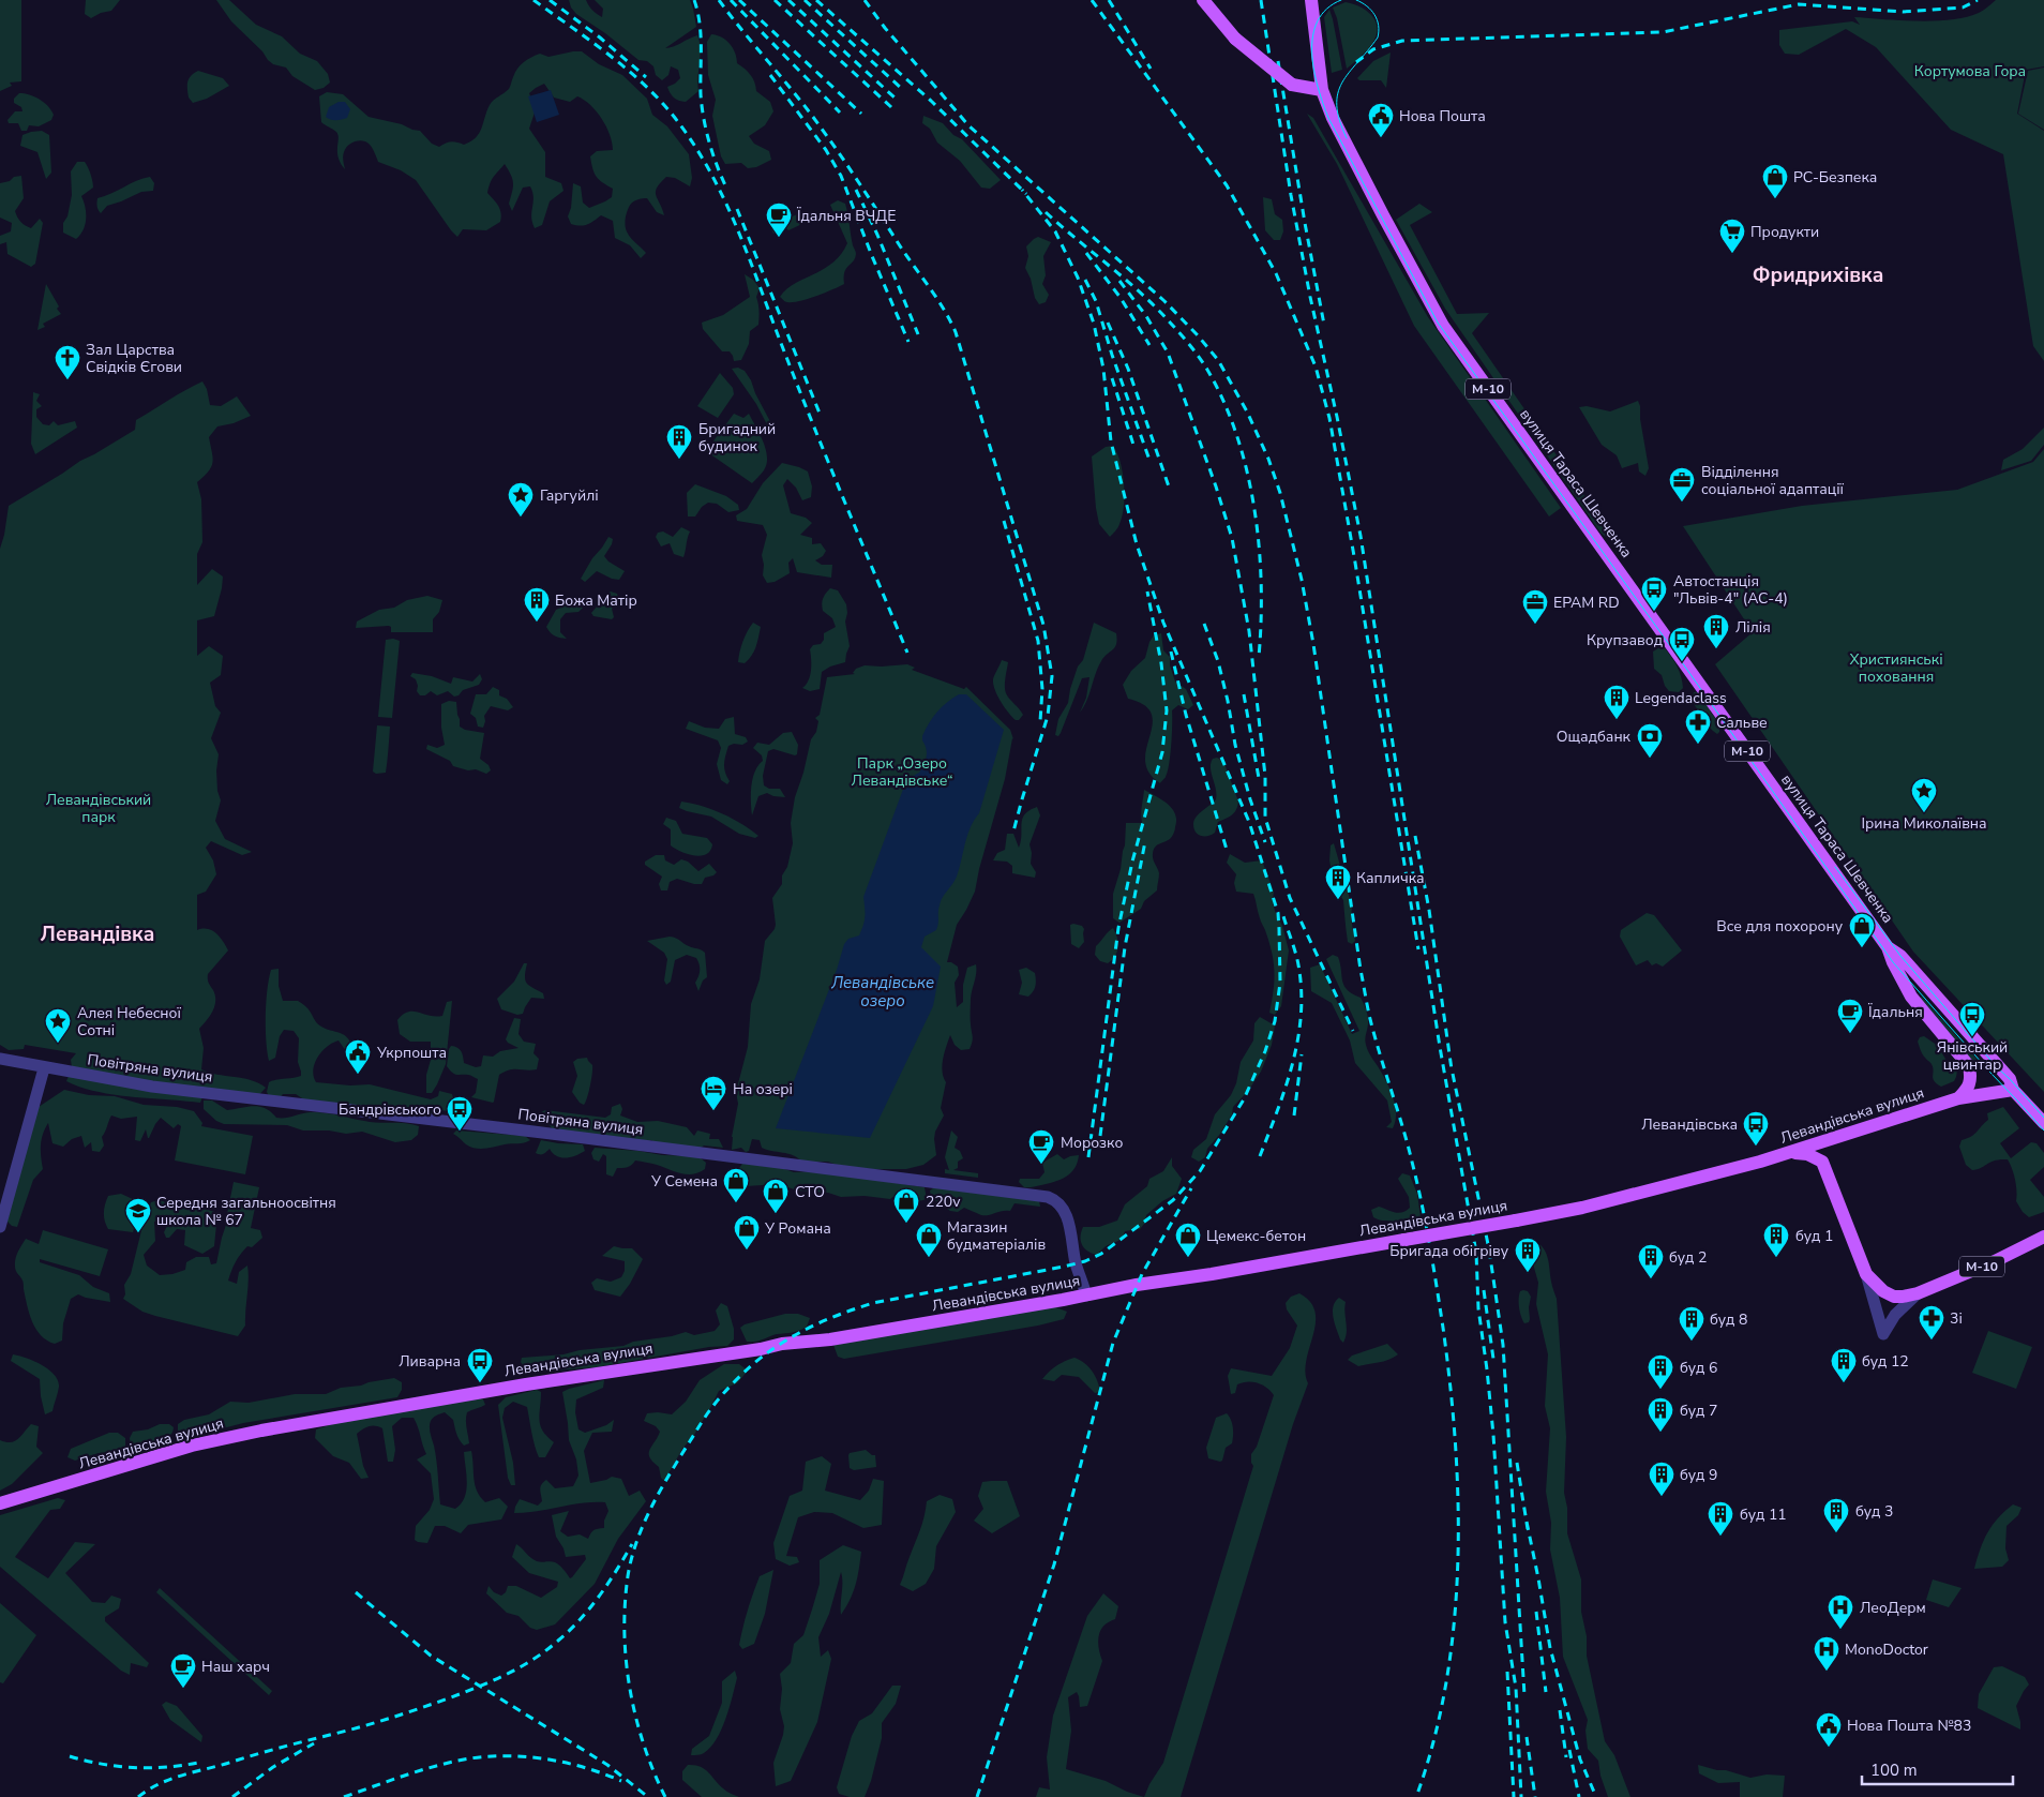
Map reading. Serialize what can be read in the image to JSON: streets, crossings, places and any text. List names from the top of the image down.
{
  "streets": {
    "main road": ["М-10", "вулиця Тараса Шевченка", "Левандівська вулиця"],
    "street": ["Повітряна вулиця"]
  },
  "crossings": [
    ["вулиця Тараса Шевченка", "Левандівська вулиця"],
    ["Повітряна вулиця", "Левандівська вулиця"]
  ],
  "districts": ["Фридрихівка", "Левандівка"],
  "water": ["Левандівське озеро"],
  "parks": [
    "Кортумова Гора",
    "Християнські поховання",
    "Парк „Озеро Левандівське“",
    "Левандівський парк"
  ],
  "places": {
    "public building": ["Нова Пошта", "Укрпошта", "Нова Пошта №83"],
    "shop": [
      "РС-Безпека",
      "Все для похорону",
      "У Семена",
      "СТО",
      "220v",
      "У Романа",
      "Магазин будматеріалів",
      "Цемекс-бетон"
    ],
    "cafe": [
      "Їдальня ВЧДЕ",
      "Їдальня",
      "Морозко",
      "Наш харч"
    ],
    "supermarket": ["Продукти"],
    "church": ["Зал Царства Свідків Єгови"],
    "building": [
      "Бригадний будинок",
      "Божа Матір",
      "Лілія",
      "Legendaclass",
      "Капличка",
      "буд 1",
      "Бригада обігріву",
      "буд 2",
      "буд 8",
      "буд 12",
      "буд 6",
      "буд 7",
      "буд 9",
      "буд 3",
      "буд 11"
    ],
    "office": ["Відділення соціальної адаптації", "EPAM RD"],
    "place": ["Гаргуйлі", "Ірина Миколаївна", "Алея Небесної Сотні"],
    "bus stop": [
      "Автостанція \"Львів-4\" (АС-4)",
      "Крупзавод",
      "Янівський цвинтар",
      "Бандрівського",
      "Левандівська",
      "Ливарна"
    ],
    "pharmacy": ["Сальве", "3і"],
    "bank": ["Ощадбанк"],
    "hotel": ["На озері"],
    "school or university": ["Середня загальноосвітня школа № 67"],
    "hospital": ["ЛеоДерм", "MonoDoctor"]
  },
  "scale_bar": "100 m"
}
